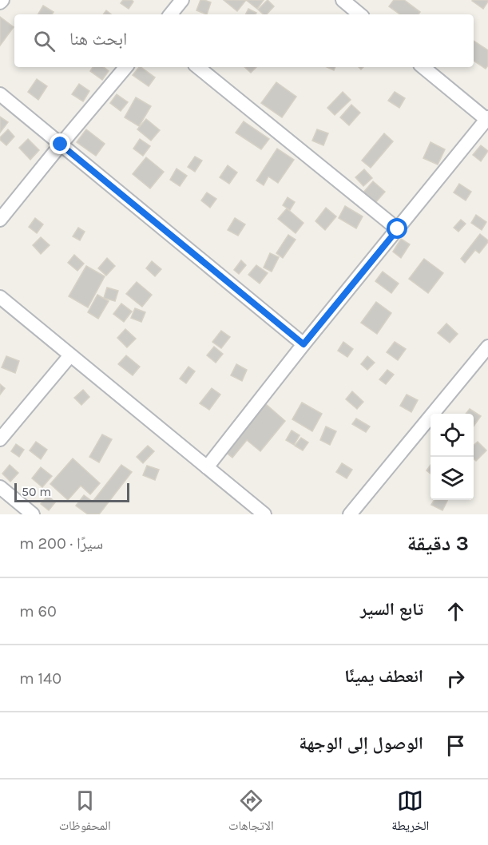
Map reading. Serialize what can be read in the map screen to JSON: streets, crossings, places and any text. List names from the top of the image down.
{
  "scale_bar": "50 m",
  "page": {
    "search": "ابحث هنا",
    "scale": "50 m",
    "heading": ["3 دقيقة", "سيرًا · 200 m"],
    "list": [
      ["تابع السير", "60 m"],
      ["انعطف يمينًا", "140 m"],
      "الوصول إلى الوجهة"
    ],
    "nav": ["الخريطة", "الاتجاهات", "المحفوظات"]
  }
}
